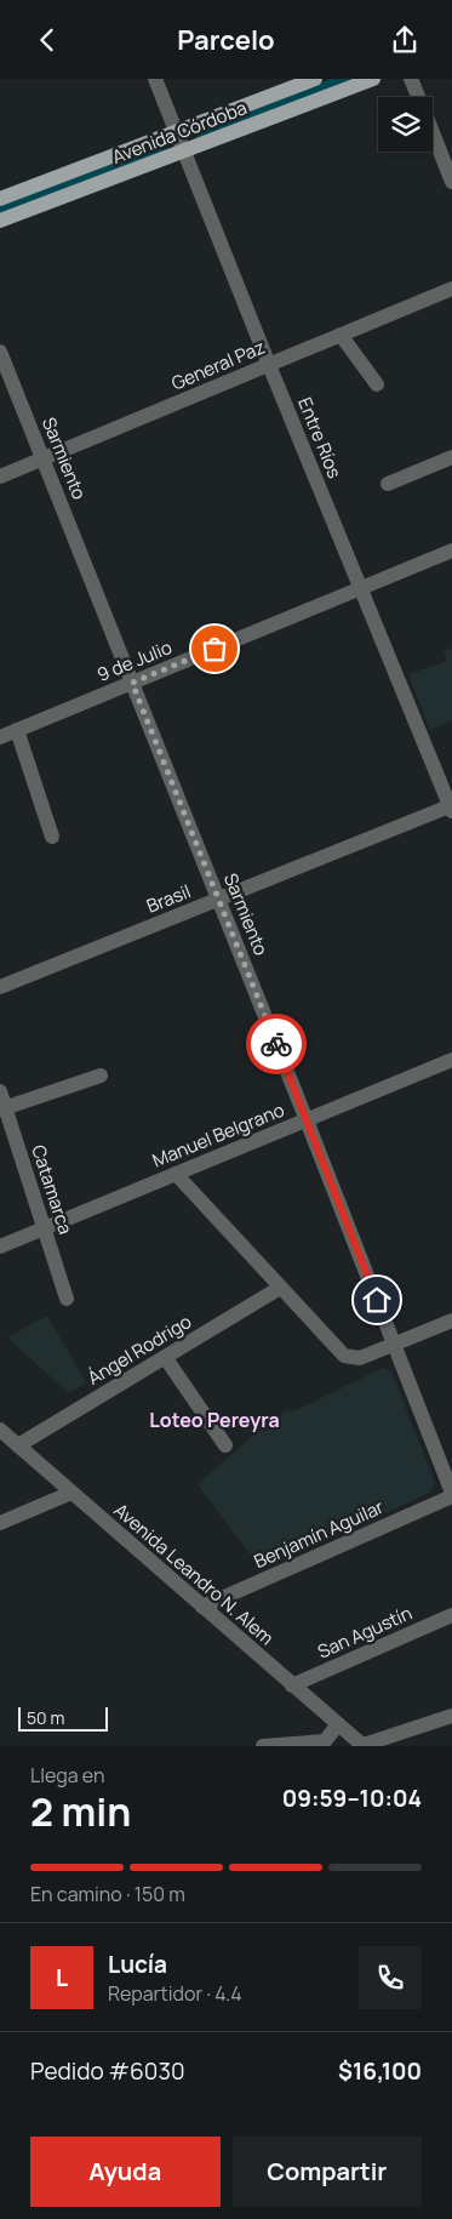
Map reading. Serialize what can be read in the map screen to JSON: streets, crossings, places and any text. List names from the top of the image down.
{
  "streets": {
    "main road": ["Avenida Córdoba"],
    "street": [
      "General Paz",
      "Entre Ríos",
      "Sarmiento",
      "9 de Julio",
      "Brasil",
      "Manuel Belgrano",
      "Catamarca",
      "Ángel Rodrigo",
      "Benjamín Aguilar",
      "Avenida Leandro N. Alem",
      "San Agustín"
    ]
  },
  "crossings": [
    ["Avenida Córdoba", "Entre Ríos"],
    ["General Paz", "Entre Ríos"],
    ["General Paz", "Sarmiento"],
    ["Entre Ríos", "9 de Julio"],
    ["Entre Ríos", "Brasil"],
    ["Sarmiento", "9 de Julio"],
    ["Sarmiento", "Brasil"],
    ["Sarmiento", "Manuel Belgrano"],
    ["Sarmiento", "Benjamín Aguilar"],
    ["Manuel Belgrano", "Catamarca"],
    ["Ángel Rodrigo", "Avenida Leandro N. Alem"],
    ["Benjamín Aguilar", "Avenida Leandro N. Alem"],
    ["Avenida Leandro N. Alem", "San Agustín"]
  ],
  "districts": ["Loteo Pereyra"],
  "scale_bar": "50 m",
  "page": {
    "header": "Parcelo",
    "scale": "50 m",
    "heading": ["2 min", "Llega en", "09:59–10:04"],
    "panel": [
      "Lucía",
      "Repartidor · 4.4",
      "Pedido #6030",
      "$16,100"
    ],
    "bar": "En camino · 150 m",
    "round": "L",
    "buttons": ["Ayuda", "Compartir"]
  }
}
